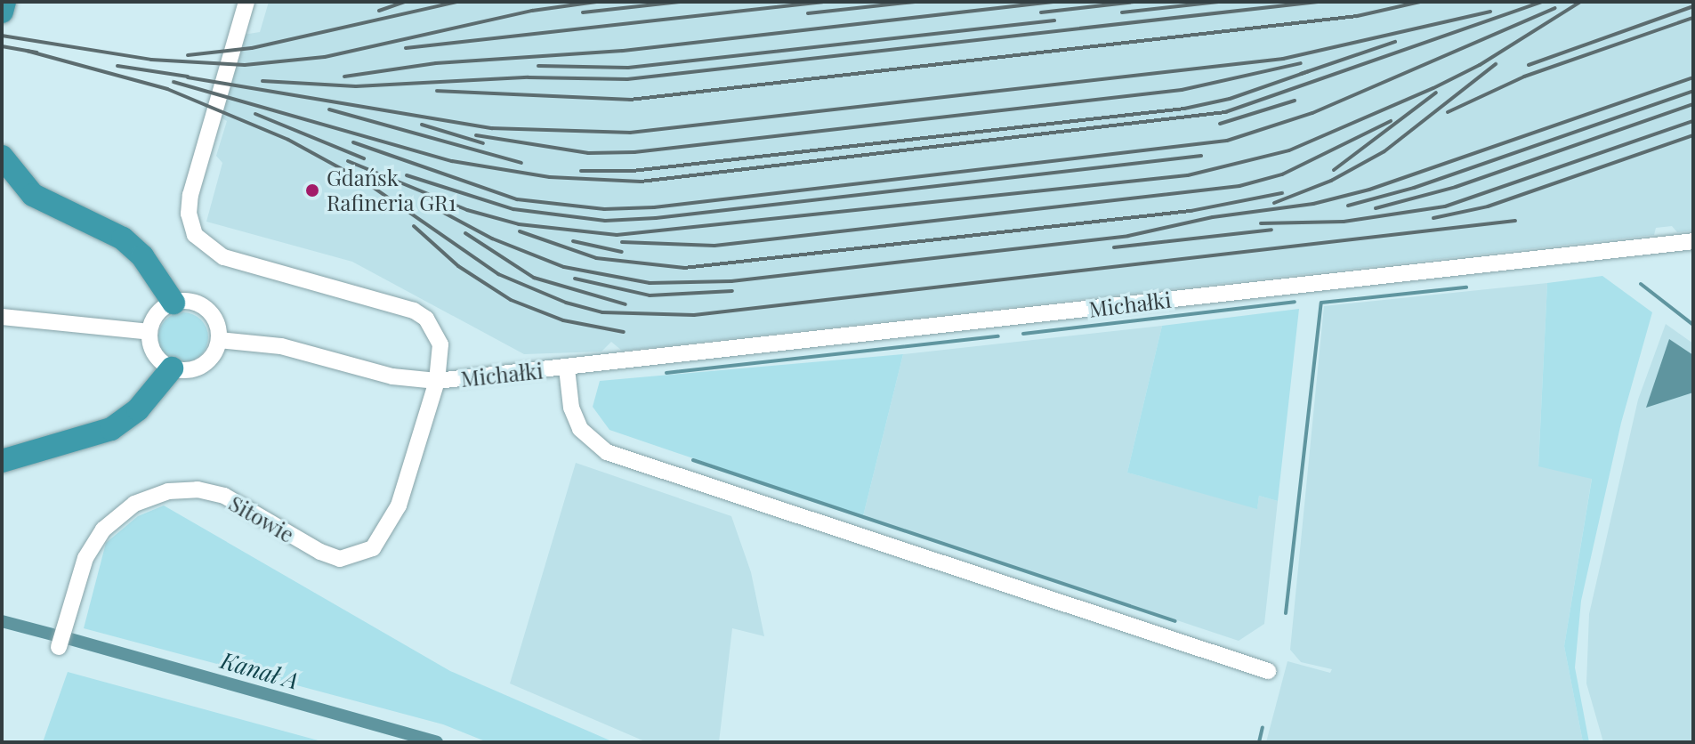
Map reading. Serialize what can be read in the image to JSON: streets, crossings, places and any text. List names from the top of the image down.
{
  "streets": {
    "street": ["Michałki", "Sitowie"]
  },
  "crossings": [
    ["Michałki", "Sitowie"]
  ],
  "water": ["Kanał A"],
  "places": ["Gdańsk Rafineria GR1"]
}
